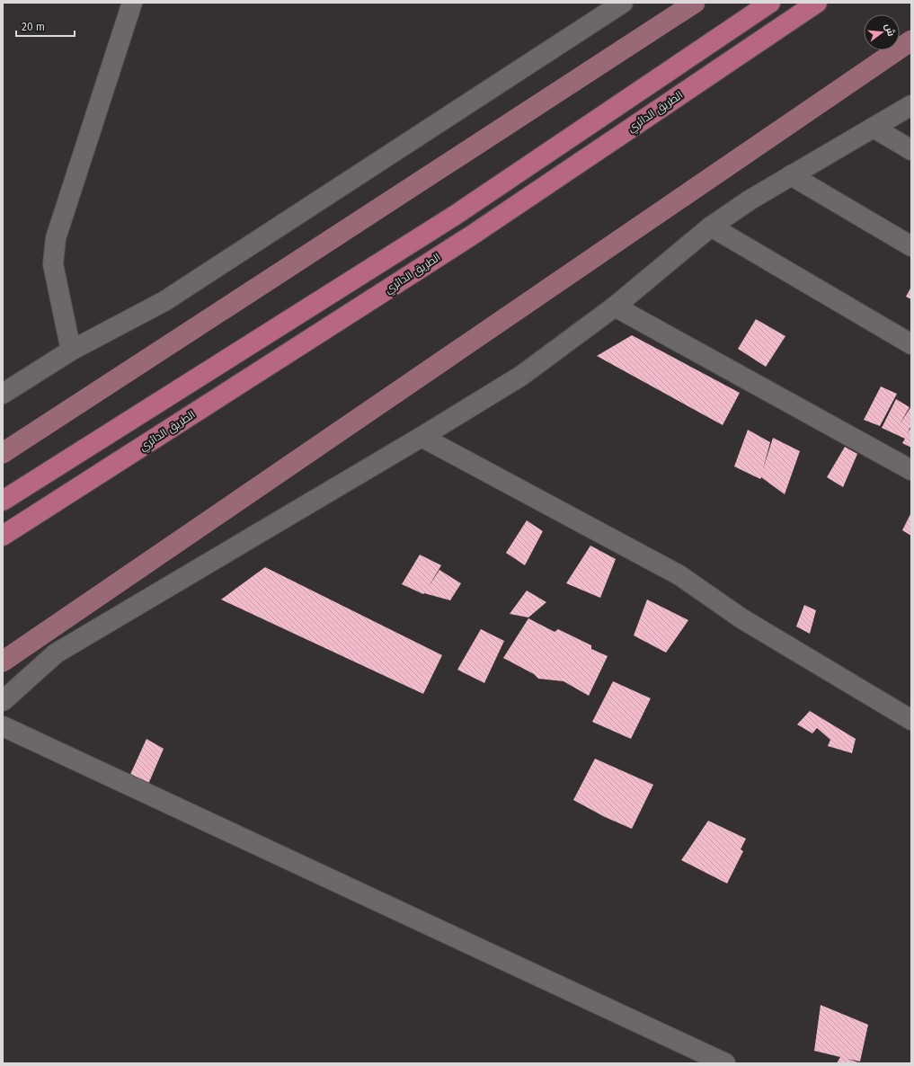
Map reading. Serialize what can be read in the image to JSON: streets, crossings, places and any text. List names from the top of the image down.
{
  "streets": {
    "highway": ["الطريق الدائري"]
  },
  "scale_bar": "20 m",
  "north": "right"
}
